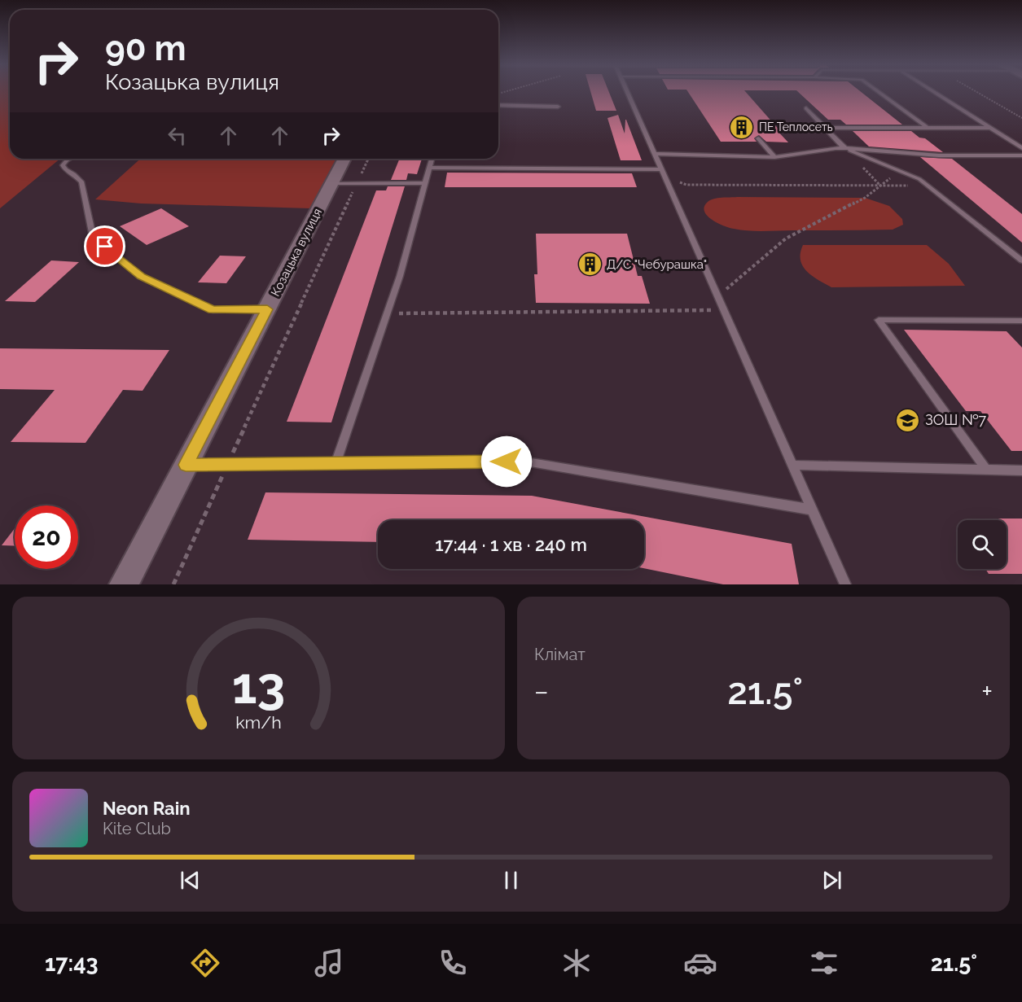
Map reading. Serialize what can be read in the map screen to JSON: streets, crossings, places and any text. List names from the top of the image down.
{
  "streets": {
    "street": ["Козацька вулиця"]
  },
  "places": {
    "building": ["ПЕ Теплосеть", "Д/С \"Чебурашка\""],
    "school or university": ["ЗОШ №7"]
  },
  "page": {
    "turn": ["90 m", "Козацька вулиця"],
    "limit": "20",
    "trip": "17:44 · 1 хв · 240 m",
    "tile": "Клімат",
    "heat": ["−", "21.5°", "+"],
    "song": ["Neon Rain", "Kite Club"],
    "tabs": ["17:43", "21.5°"],
    "gauge": ["13", "km/h"]
  }
}
